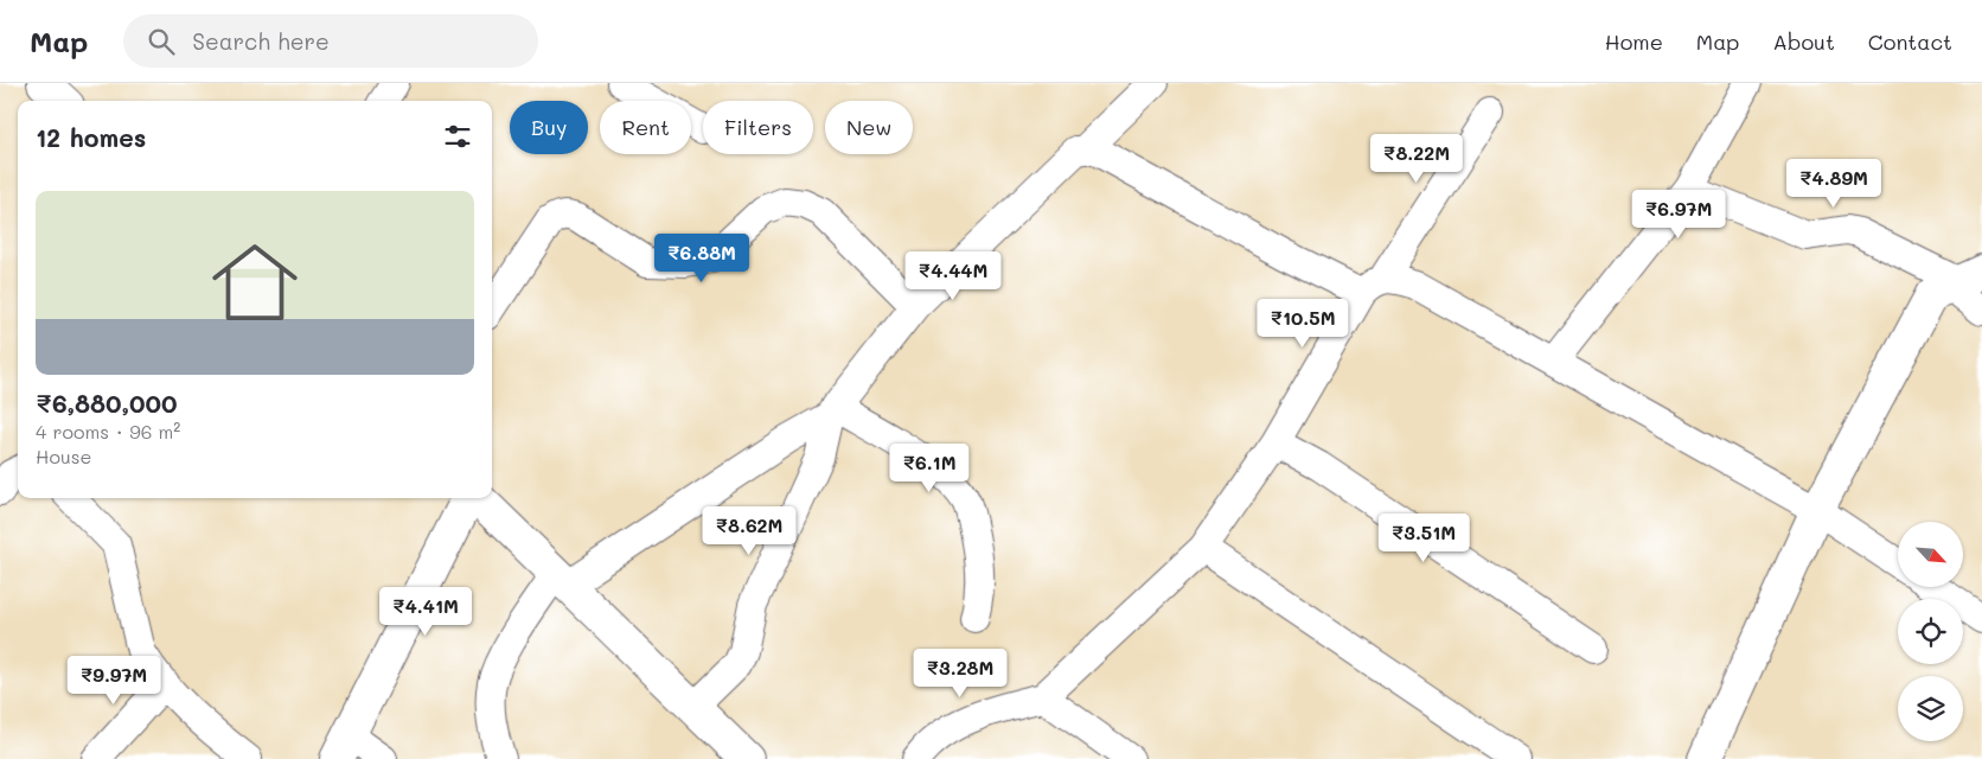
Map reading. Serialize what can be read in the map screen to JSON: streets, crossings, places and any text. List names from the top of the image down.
{
  "north": "bottom right",
  "page": {
    "header": "Map",
    "search": "Search here",
    "nav": [
      "Home",
      "Map",
      "About",
      "Contact"
    ],
    "chip": [
      "Buy",
      "Rent",
      "Filters",
      "New"
    ],
    "heading": "12 homes",
    "price": [
      "₹8.22M",
      "₹4.89M",
      "₹6.97M",
      "₹6.88M",
      "₹4.44M",
      "₹10.5M",
      "₹6.1M",
      "₹8.62M",
      "₹3.51M",
      "₹4.41M",
      "₹3.28M",
      "₹9.97M"
    ],
    "list": [
      {
        "name": "₹6,880,000",
        "note": "4 rooms · 96 m² · House"
      }
    ]
  }
}
